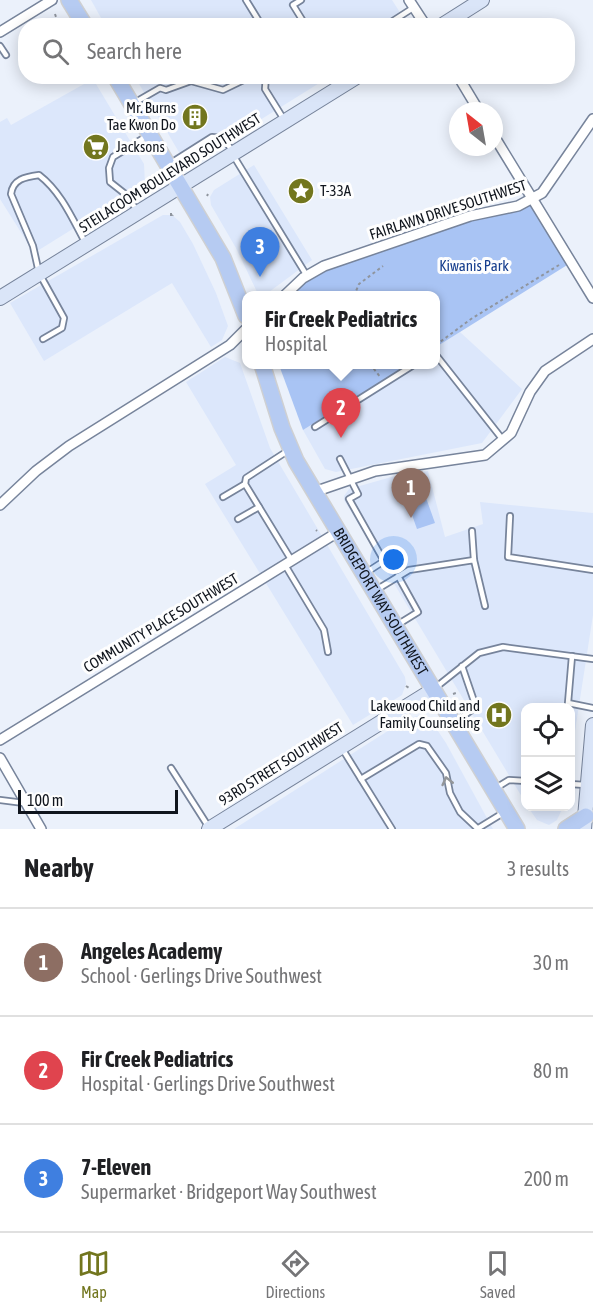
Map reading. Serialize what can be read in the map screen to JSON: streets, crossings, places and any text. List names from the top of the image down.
{
  "streets": {
    "main road": ["STEILACOOM BOULEVARD SOUTHWEST", "BRIDGEPORT WAY SOUTHWEST", "93RD STREET SOUTHWEST"],
    "street": ["FAIRLAWN DRIVE SOUTHWEST", "COMMUNITY PLACE SOUTHWEST"]
  },
  "crossings": [
    ["BRIDGEPORT WAY SOUTHWEST", "COMMUNITY PLACE SOUTHWEST"],
    ["BRIDGEPORT WAY SOUTHWEST", "93RD STREET SOUTHWEST"]
  ],
  "parks": ["Kiwanis Park"],
  "places": {
    "building": ["Mr. Burns Tae Kwon Do"],
    "supermarket": ["Jacksons"],
    "place": ["T-33A"],
    "hospital": ["Lakewood Child and Family Counseling"]
  },
  "scale_bar": "100 m",
  "north": "top left",
  "page": {
    "search": "Search here",
    "pins": ["3", "2", "1"],
    "popup": ["Fir Creek Pediatrics", "Hospital"],
    "scale": "100 m",
    "heading": ["Nearby", "3 results"],
    "list": [
      {
        "mark": "1",
        "name": "Angeles Academy",
        "note": "School · Gerlings Drive Southwest",
        "value": "30 m"
      },
      {
        "mark": "2",
        "name": "Fir Creek Pediatrics",
        "note": "Hospital · Gerlings Drive Southwest",
        "value": "80 m"
      },
      {
        "mark": "3",
        "name": "7-Eleven",
        "note": "Supermarket · Bridgeport Way Southwest",
        "value": "200 m"
      }
    ],
    "nav": ["Map", "Directions", "Saved"]
  }
}
